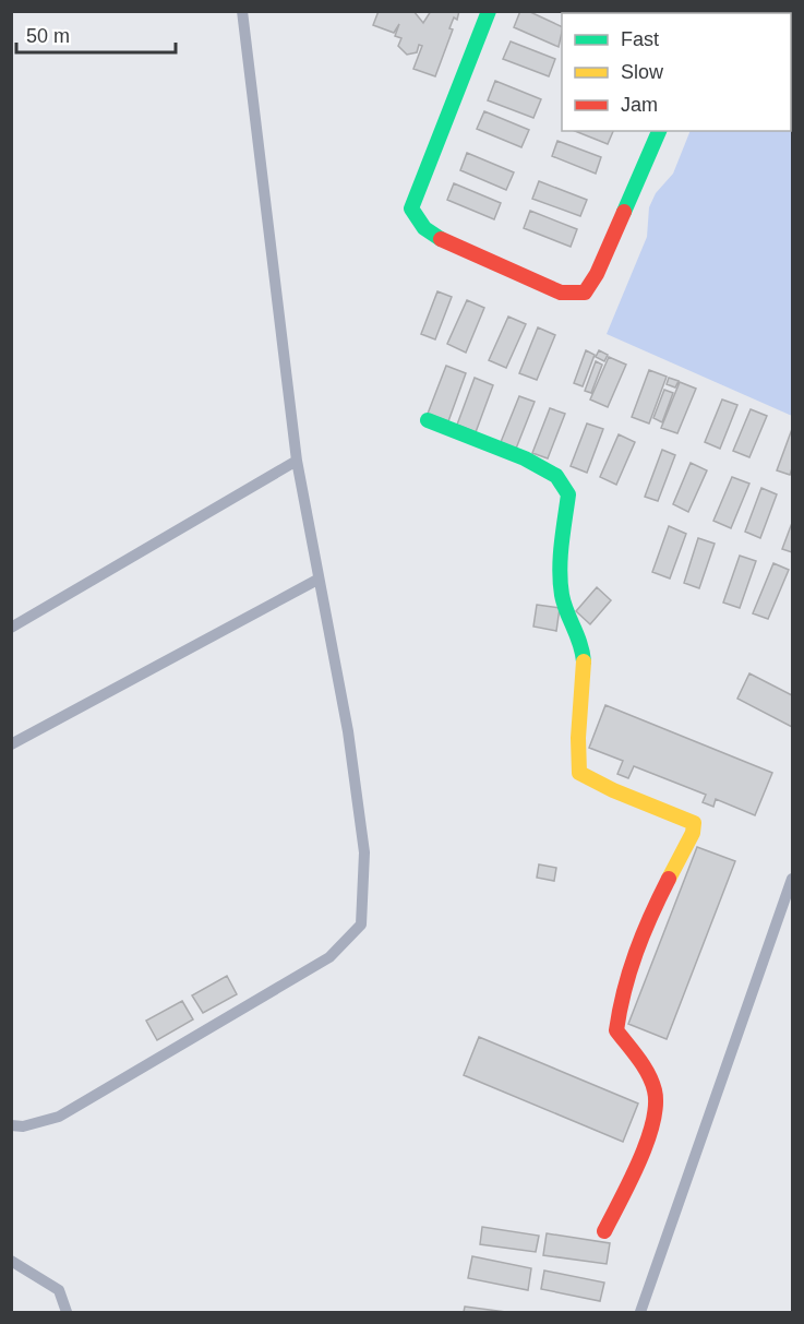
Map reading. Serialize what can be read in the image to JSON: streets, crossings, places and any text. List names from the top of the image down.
{
  "legend": ["Fast", "Slow", "Jam"],
  "scale_bar": "50 m"
}
